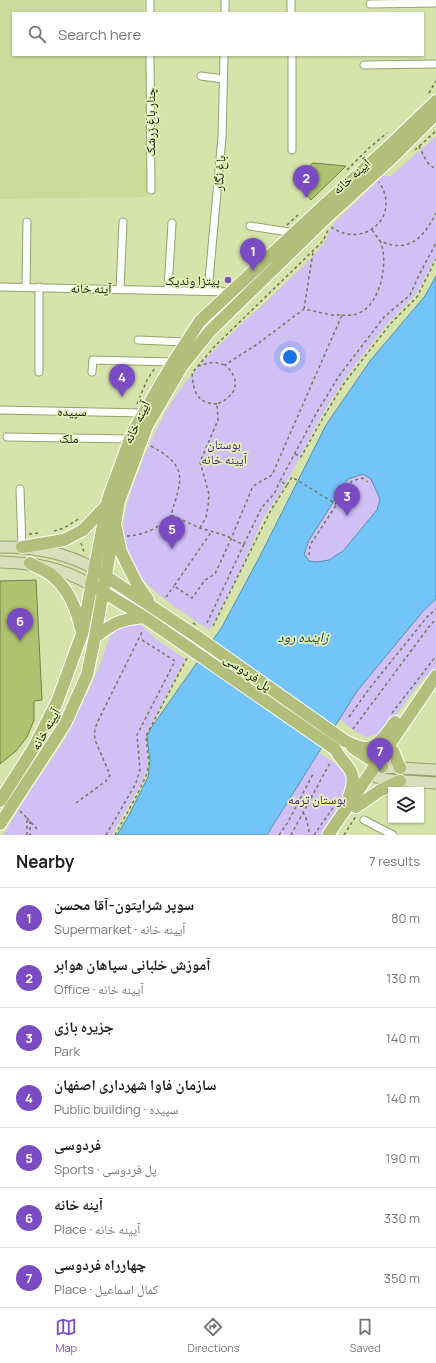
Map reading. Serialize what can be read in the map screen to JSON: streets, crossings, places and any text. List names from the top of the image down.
{
  "streets": {
    "main road": ["آیینه خانه", "پل فردوسی"],
    "street": [
      "چنار باغ زرشک",
      "باغ نگار",
      "آینه خانه",
      "سپیده",
      "ملک"
    ]
  },
  "crossings": [
    ["باغ نگار", "آینه خانه"],
    ["آیینه خانه", "آینه خانه"],
    ["آیینه خانه", "سپیده"],
    ["آیینه خانه", "ملک"],
    ["آیینه خانه", "پل فردوسی"]
  ],
  "water": ["زاینده رود"],
  "parks": ["بوستان آیینه خانه", "بوستان ترمه"],
  "places": ["پیتزا وندیک"],
  "page": {
    "search": "Search here",
    "pins": [
      "2",
      "1",
      "4",
      "3",
      "5",
      "6",
      "7"
    ],
    "heading": ["Nearby", "7 results"],
    "list": [
      {
        "mark": "1",
        "name": "سوپر شرایتون-آقا محسن",
        "note": "Supermarket · آیینه خانه",
        "value": "80 m"
      },
      {
        "mark": "2",
        "name": "آموزش خلبانی سپاهان هوابر",
        "note": "Office · آیینه خانه",
        "value": "130 m"
      },
      {
        "mark": "3",
        "name": "جزیره بازی",
        "note": "Park",
        "value": "140 m"
      },
      {
        "mark": "4",
        "name": "سازمان فاوا شهرداری اصفهان",
        "note": "Public building · سپیده",
        "value": "140 m"
      },
      {
        "mark": "5",
        "name": "فردوسی",
        "note": "Sports · پل فردوسی",
        "value": "190 m"
      },
      {
        "mark": "6",
        "name": "آینه خانه",
        "note": "Place · آیینه خانه",
        "value": "330 m"
      },
      {
        "mark": "7",
        "name": "چهارراه فردوسی",
        "note": "Place · کمال اسماعیل",
        "value": "350 m"
      }
    ],
    "nav": ["Map", "Directions", "Saved"]
  }
}
